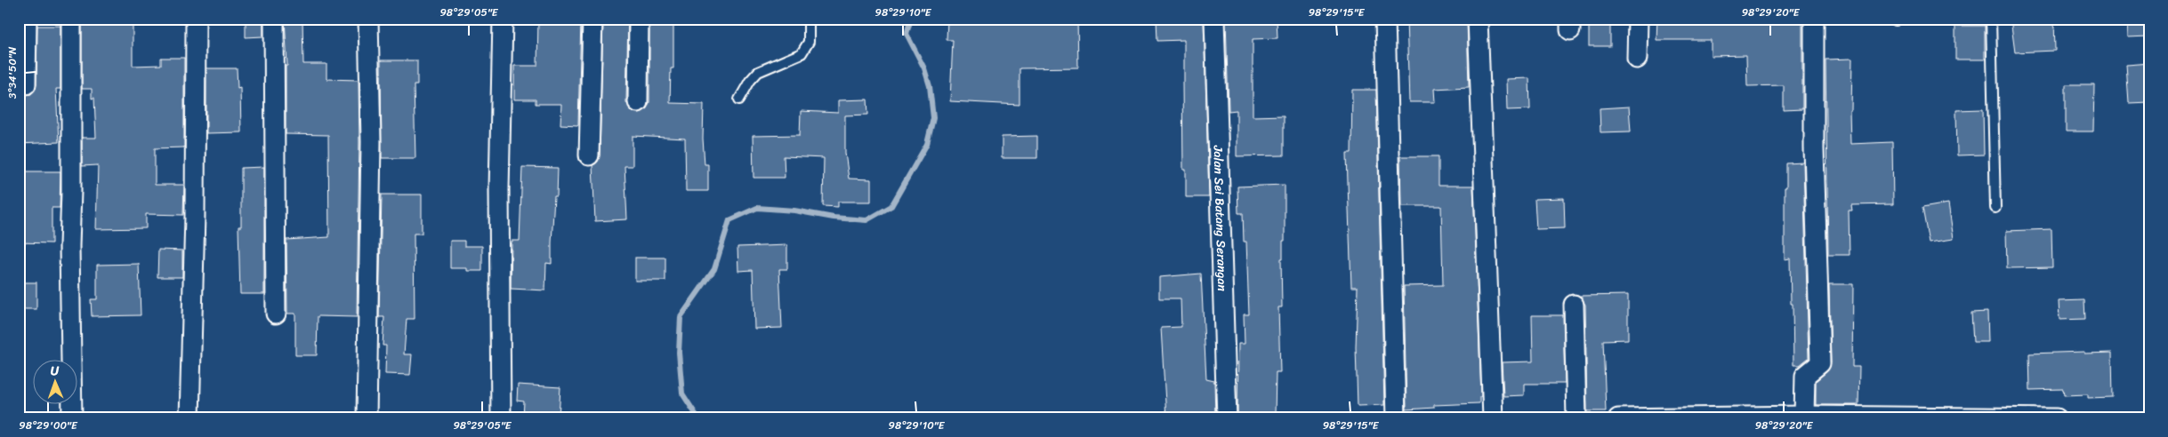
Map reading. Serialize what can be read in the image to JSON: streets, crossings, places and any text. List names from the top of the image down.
{
  "streets": {
    "street": ["Jalan Sei Batang Serangan"]
  },
  "north": "top",
  "coordinates": [
    "98°29'05\"E",
    "98°29'10\"E",
    "98°29'15\"E",
    "98°29'20\"E",
    "3°34'50\"N",
    "98°29'00\"E"
  ]
}
